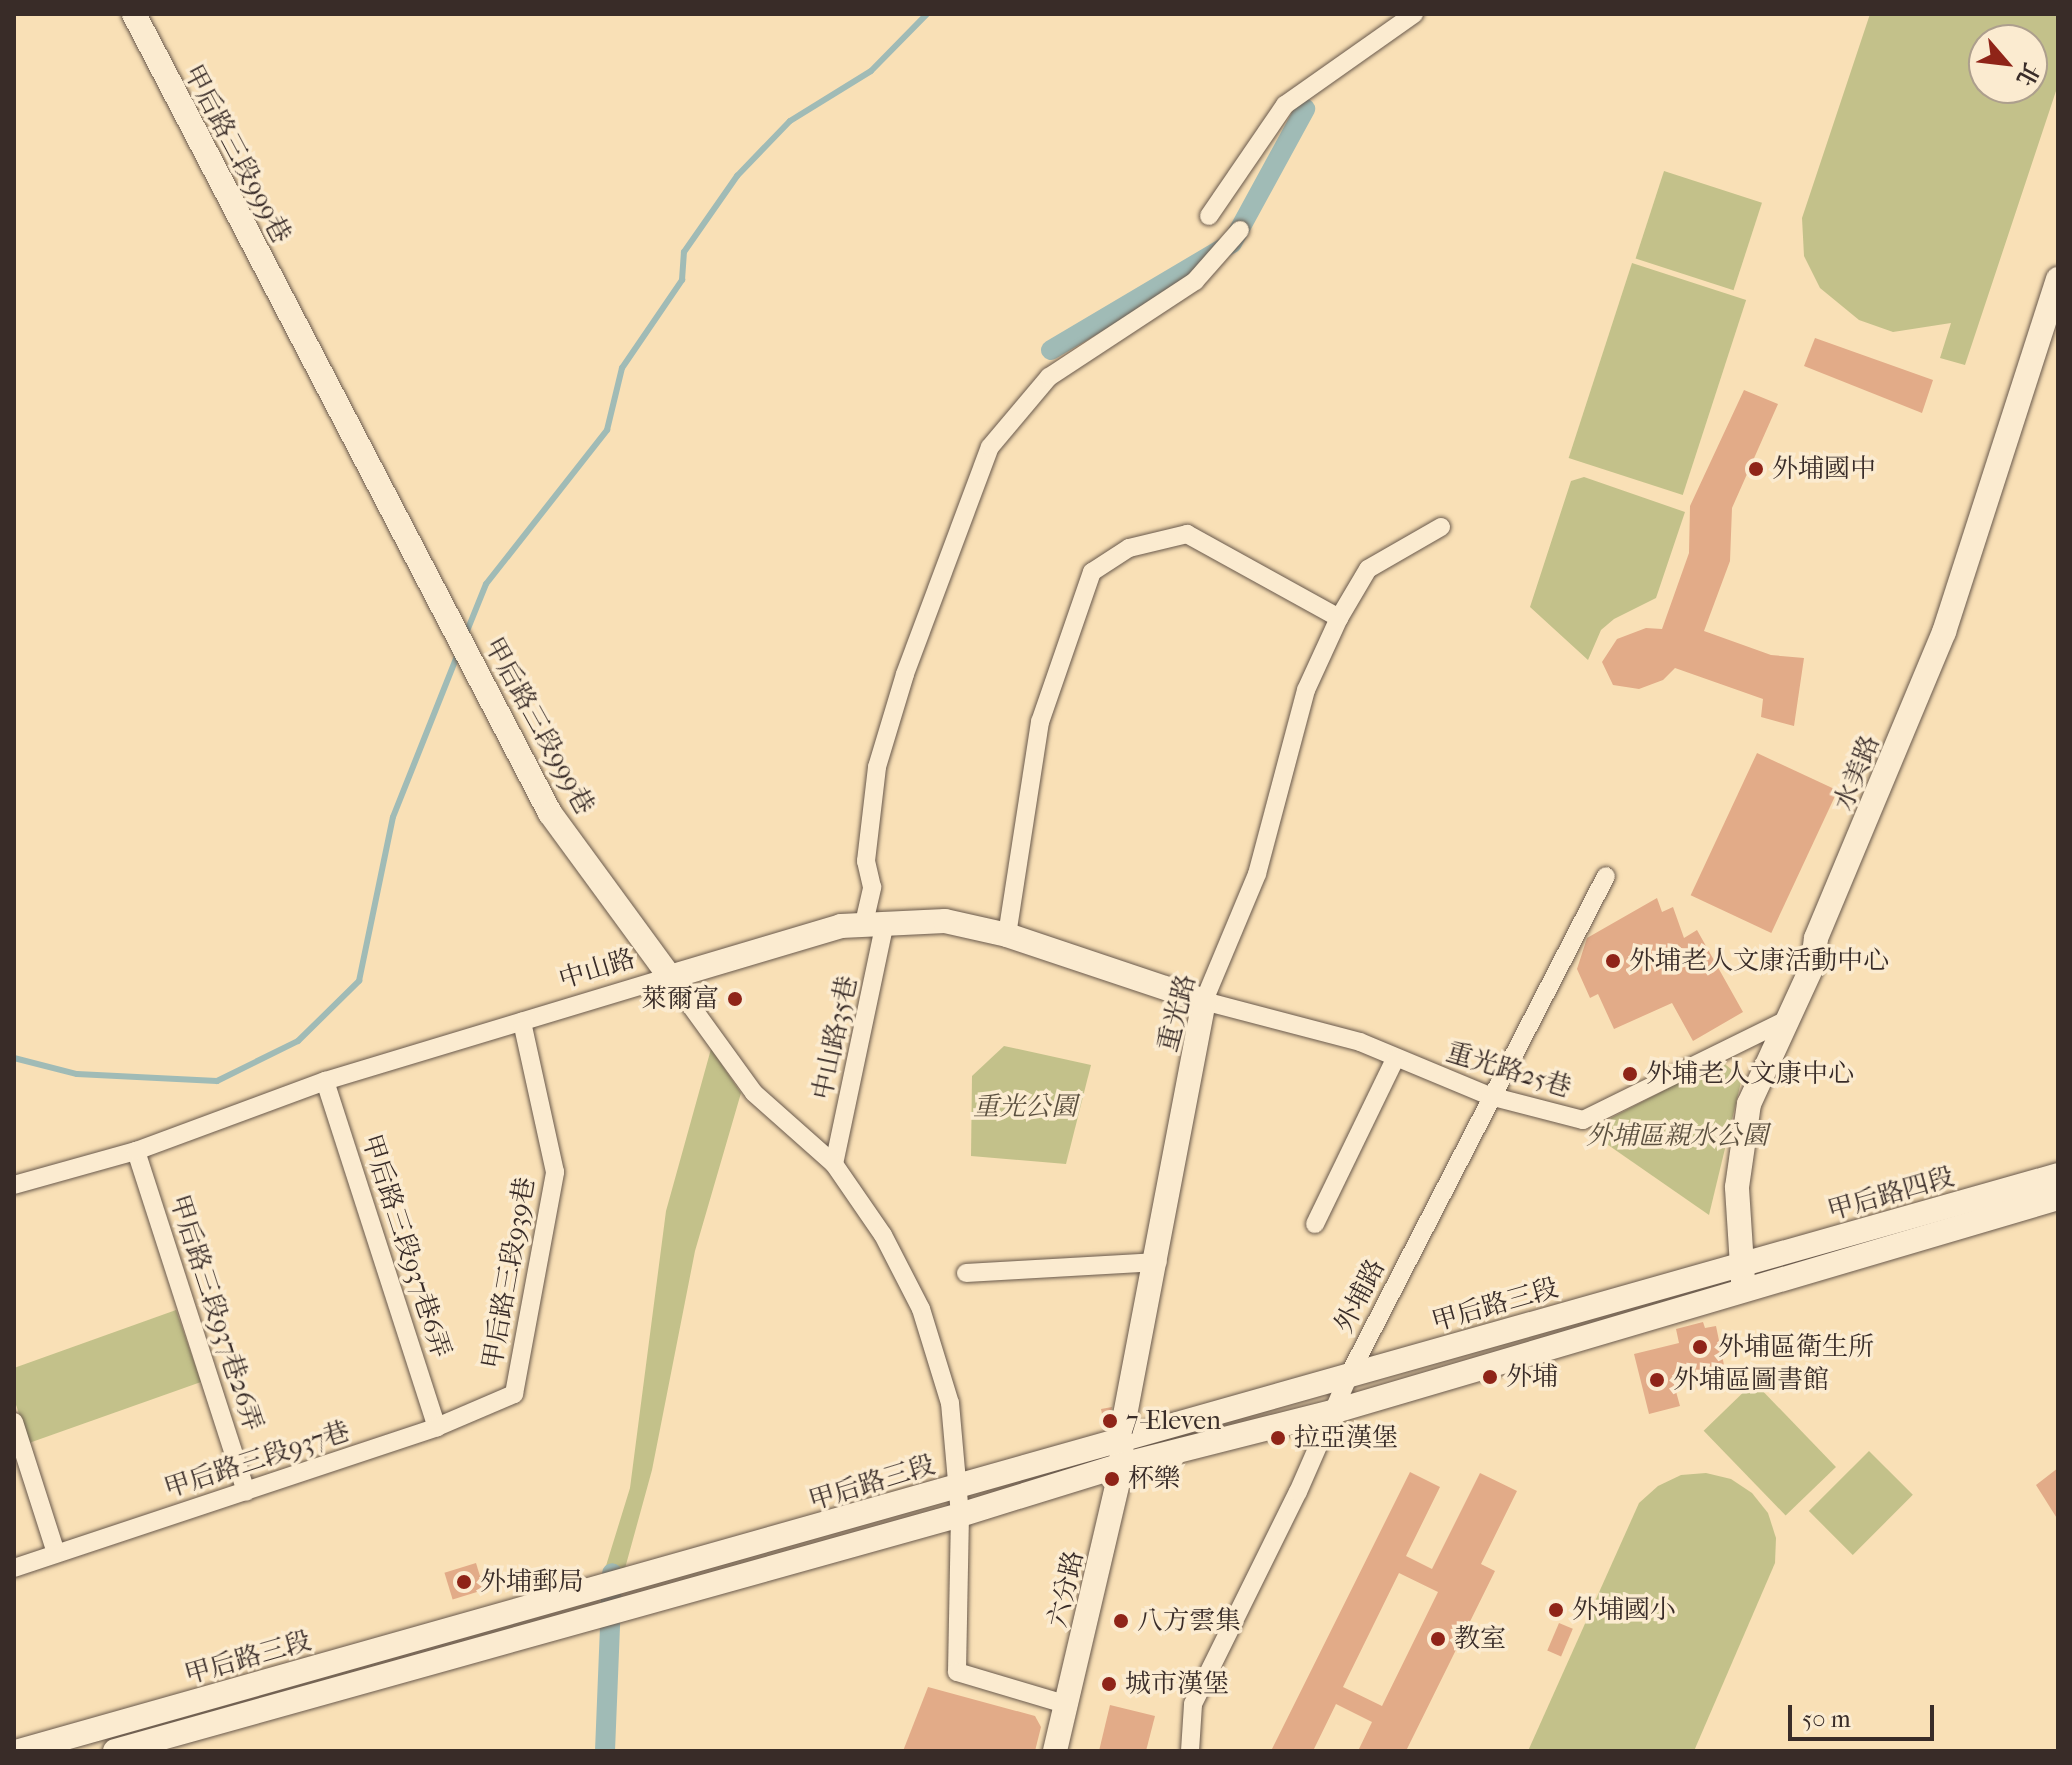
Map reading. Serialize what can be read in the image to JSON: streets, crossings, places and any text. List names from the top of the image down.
{
  "streets": {
    "street": [
      "甲后路三段999巷",
      "水美路",
      "中山路",
      "重光路",
      "中山路35巷",
      "重光路25巷",
      "甲后路四段",
      "甲后路三段937巷6弄",
      "甲后路三段939巷",
      "外埔路",
      "甲后路三段",
      "甲后路三段937巷26弄",
      "甲后路三段937巷",
      "六分路"
    ]
  },
  "crossings": [
    ["甲后路三段999巷", "中山路"],
    ["甲后路三段999巷", "中山路35巷"],
    ["甲后路三段999巷", "甲后路三段"],
    ["甲后路三段999巷", "六分路"],
    ["水美路", "重光路25巷"],
    ["水美路", "甲后路四段"],
    ["水美路", "甲后路三段"],
    ["中山路", "重光路"],
    ["中山路", "中山路35巷"],
    ["中山路", "重光路25巷"],
    ["中山路", "甲后路三段937巷6弄"],
    ["中山路", "甲后路三段939巷"],
    ["中山路", "甲后路三段937巷26弄"],
    ["重光路", "重光路25巷"],
    ["重光路", "甲后路三段"],
    ["重光路", "六分路"],
    ["重光路25巷", "外埔路"],
    ["甲后路四段", "甲后路三段"],
    ["甲后路三段937巷6弄", "甲后路三段937巷"],
    ["甲后路三段939巷", "甲后路三段937巷"],
    ["外埔路", "甲后路三段"],
    ["甲后路三段", "六分路"],
    ["甲后路三段937巷26弄", "甲后路三段937巷"]
  ],
  "parks": ["重光公園", "外埔區親水公園"],
  "places": [
    "外埔國中",
    "外埔老人文康活動中心",
    "萊爾富",
    "外埔老人文康中心",
    "外埔區衛生所",
    "外埔",
    "外埔區圖書館",
    "7-Eleven",
    "拉亞漢堡",
    "杯樂",
    "外埔郵局",
    "外埔國小",
    "八方雲集",
    "教室",
    "城市漢堡"
  ],
  "scale_bar": "50 m",
  "north": "bottom right"
}
